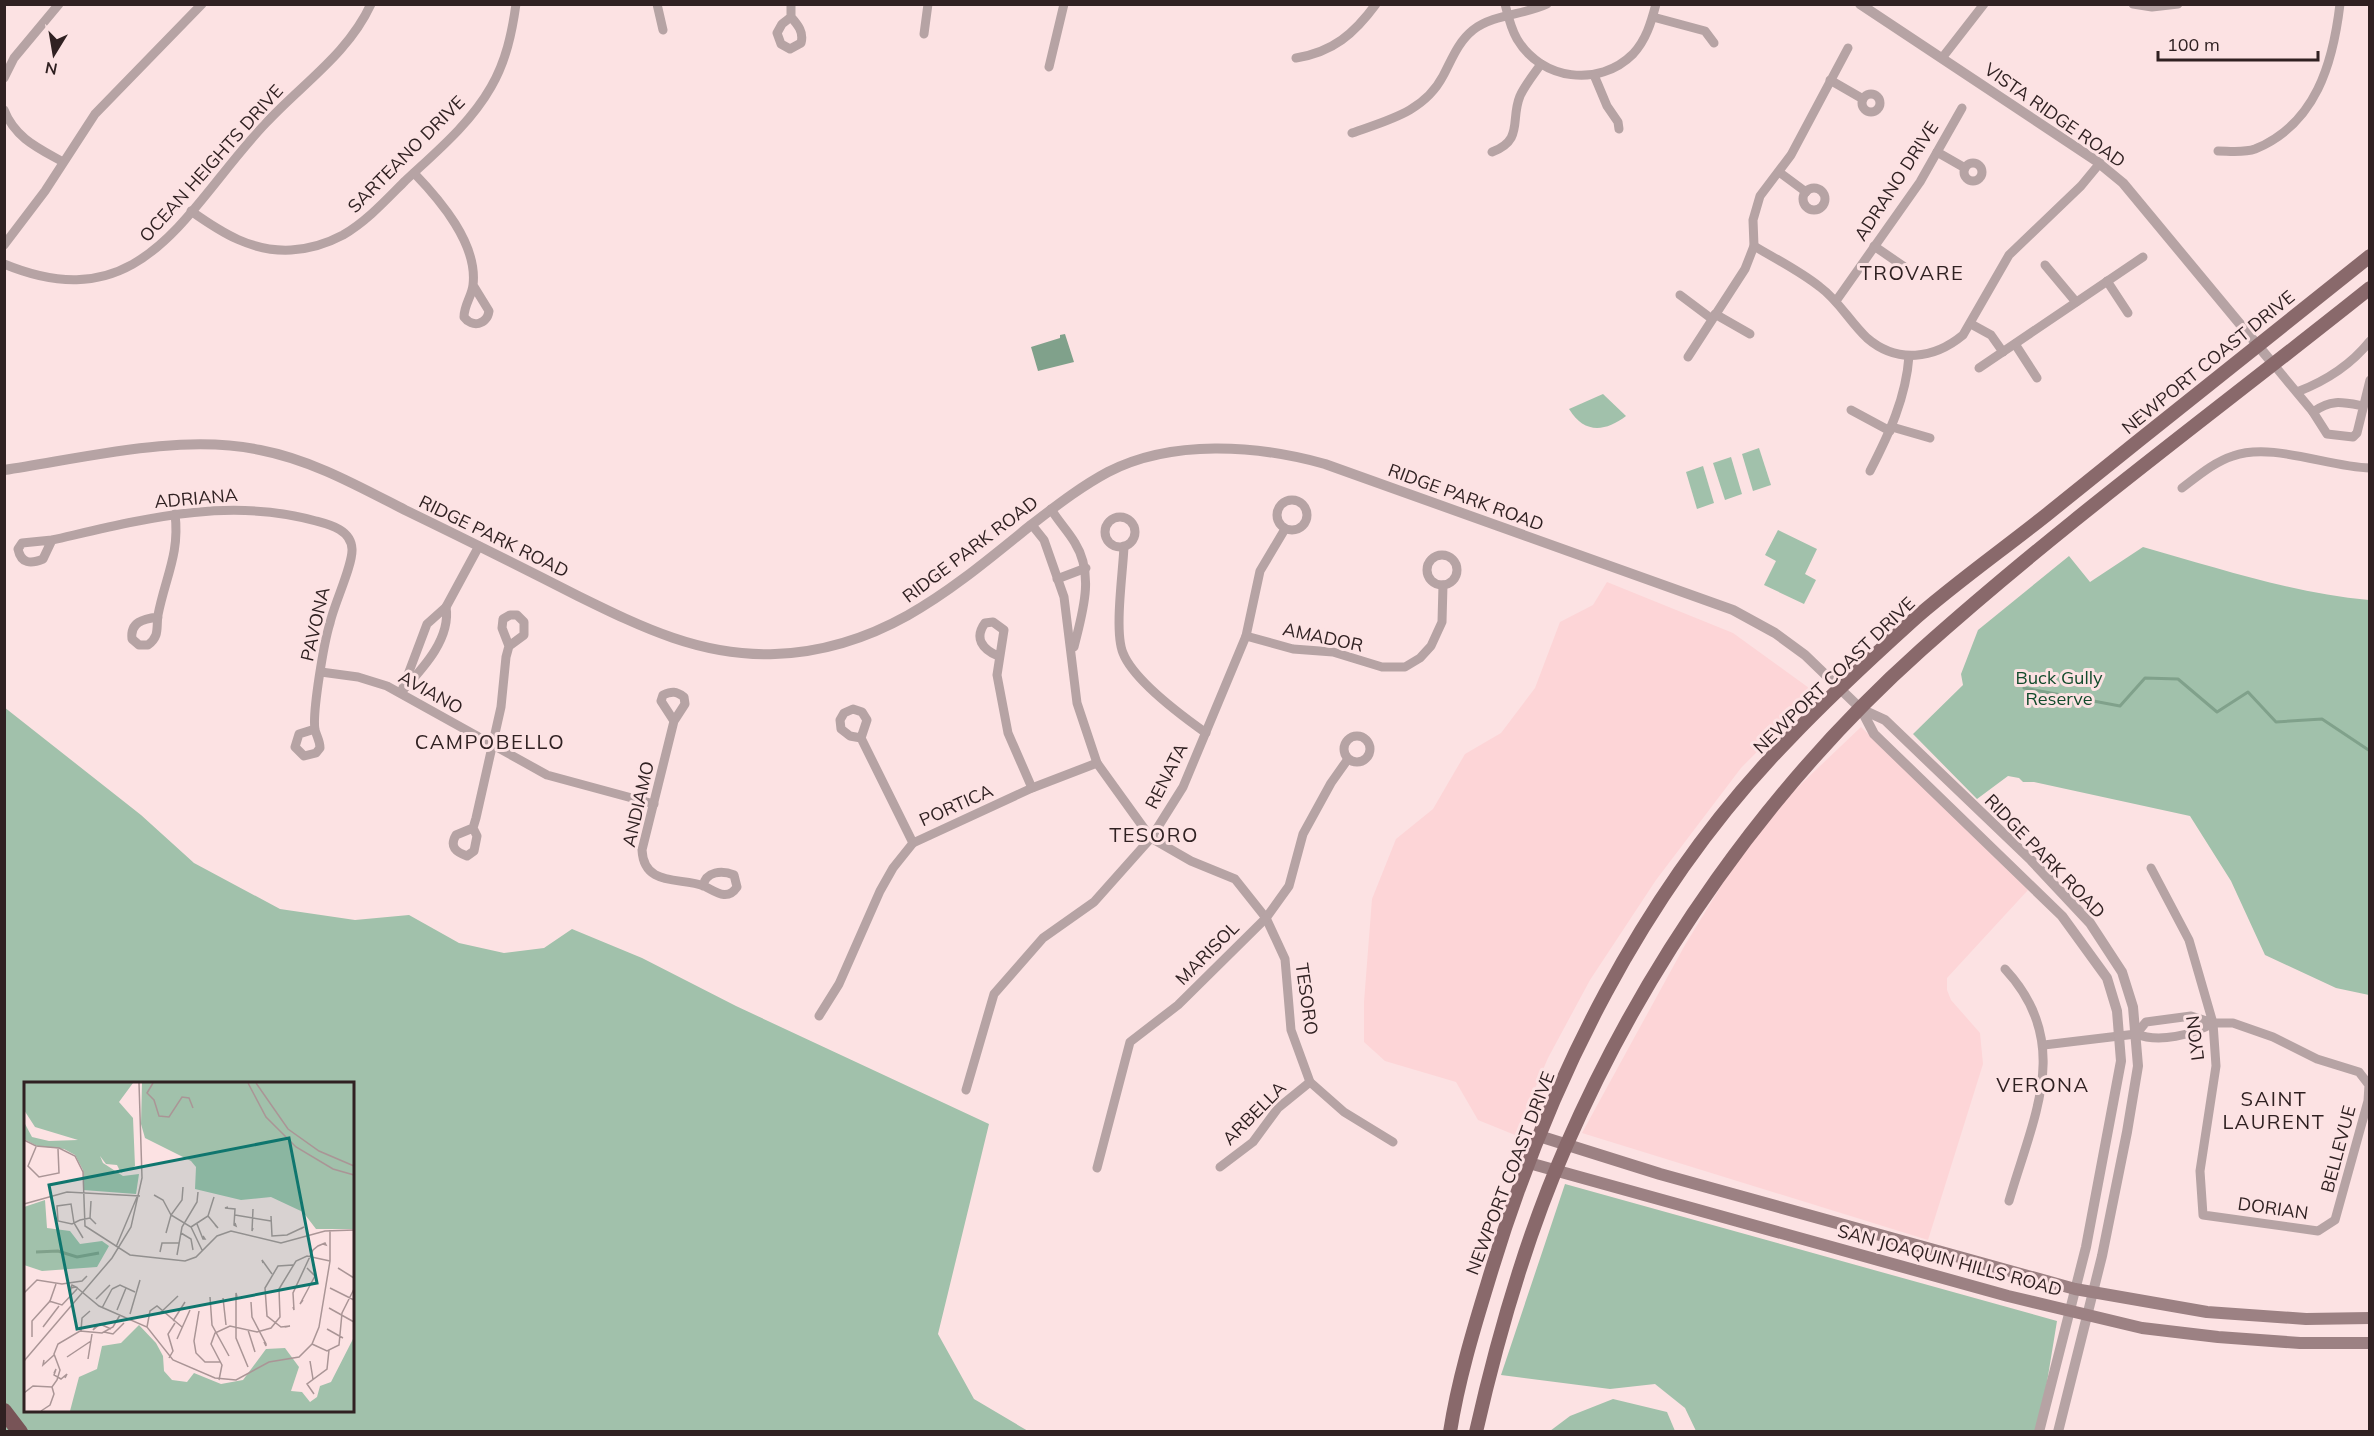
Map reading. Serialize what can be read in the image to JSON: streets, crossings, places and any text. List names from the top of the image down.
{
  "streets": {
    "main road": ["NEWPORT COAST DRIVE", "SAN JOAQUIN HILLS ROAD"],
    "street": [
      "VISTA RIDGE ROAD",
      "SARTEANO DRIVE",
      "OCEAN HEIGHTS DRIVE",
      "ADRANO DRIVE",
      "RIDGE PARK ROAD",
      "ADRIANA",
      "PAVONA",
      "AMADOR",
      "AVIANO",
      "RENATA",
      "ANDIAMO",
      "PORTICA",
      "MARISOL",
      "TESORO",
      "LYON",
      "ARBELLA",
      "BELLEVUE",
      "DORIAN"
    ]
  },
  "crossings": [
    ["VISTA RIDGE ROAD", "NEWPORT COAST DRIVE"],
    ["SARTEANO DRIVE", "OCEAN HEIGHTS DRIVE"],
    ["NEWPORT COAST DRIVE", "RIDGE PARK ROAD"],
    ["NEWPORT COAST DRIVE", "SAN JOAQUIN HILLS ROAD"],
    ["RIDGE PARK ROAD", "TESORO"],
    ["RIDGE PARK ROAD", "SAN JOAQUIN HILLS ROAD"],
    ["ADRIANA", "PAVONA"],
    ["PAVONA", "AVIANO"],
    ["AMADOR", "RENATA"],
    ["AVIANO", "ANDIAMO"],
    ["RENATA", "TESORO"],
    ["PORTICA", "TESORO"],
    ["MARISOL", "TESORO"],
    ["TESORO", "ARBELLA"],
    ["LYON", "DORIAN"],
    ["BELLEVUE", "DORIAN"]
  ],
  "districts": [
    "TROVARE",
    "CAMPOBELLO",
    "TESORO",
    "VERONA",
    "SAINT LAURENT"
  ],
  "parks": ["Buck Gully Reserve"],
  "scale_bar": "100 m",
  "north": "bottom"
}
